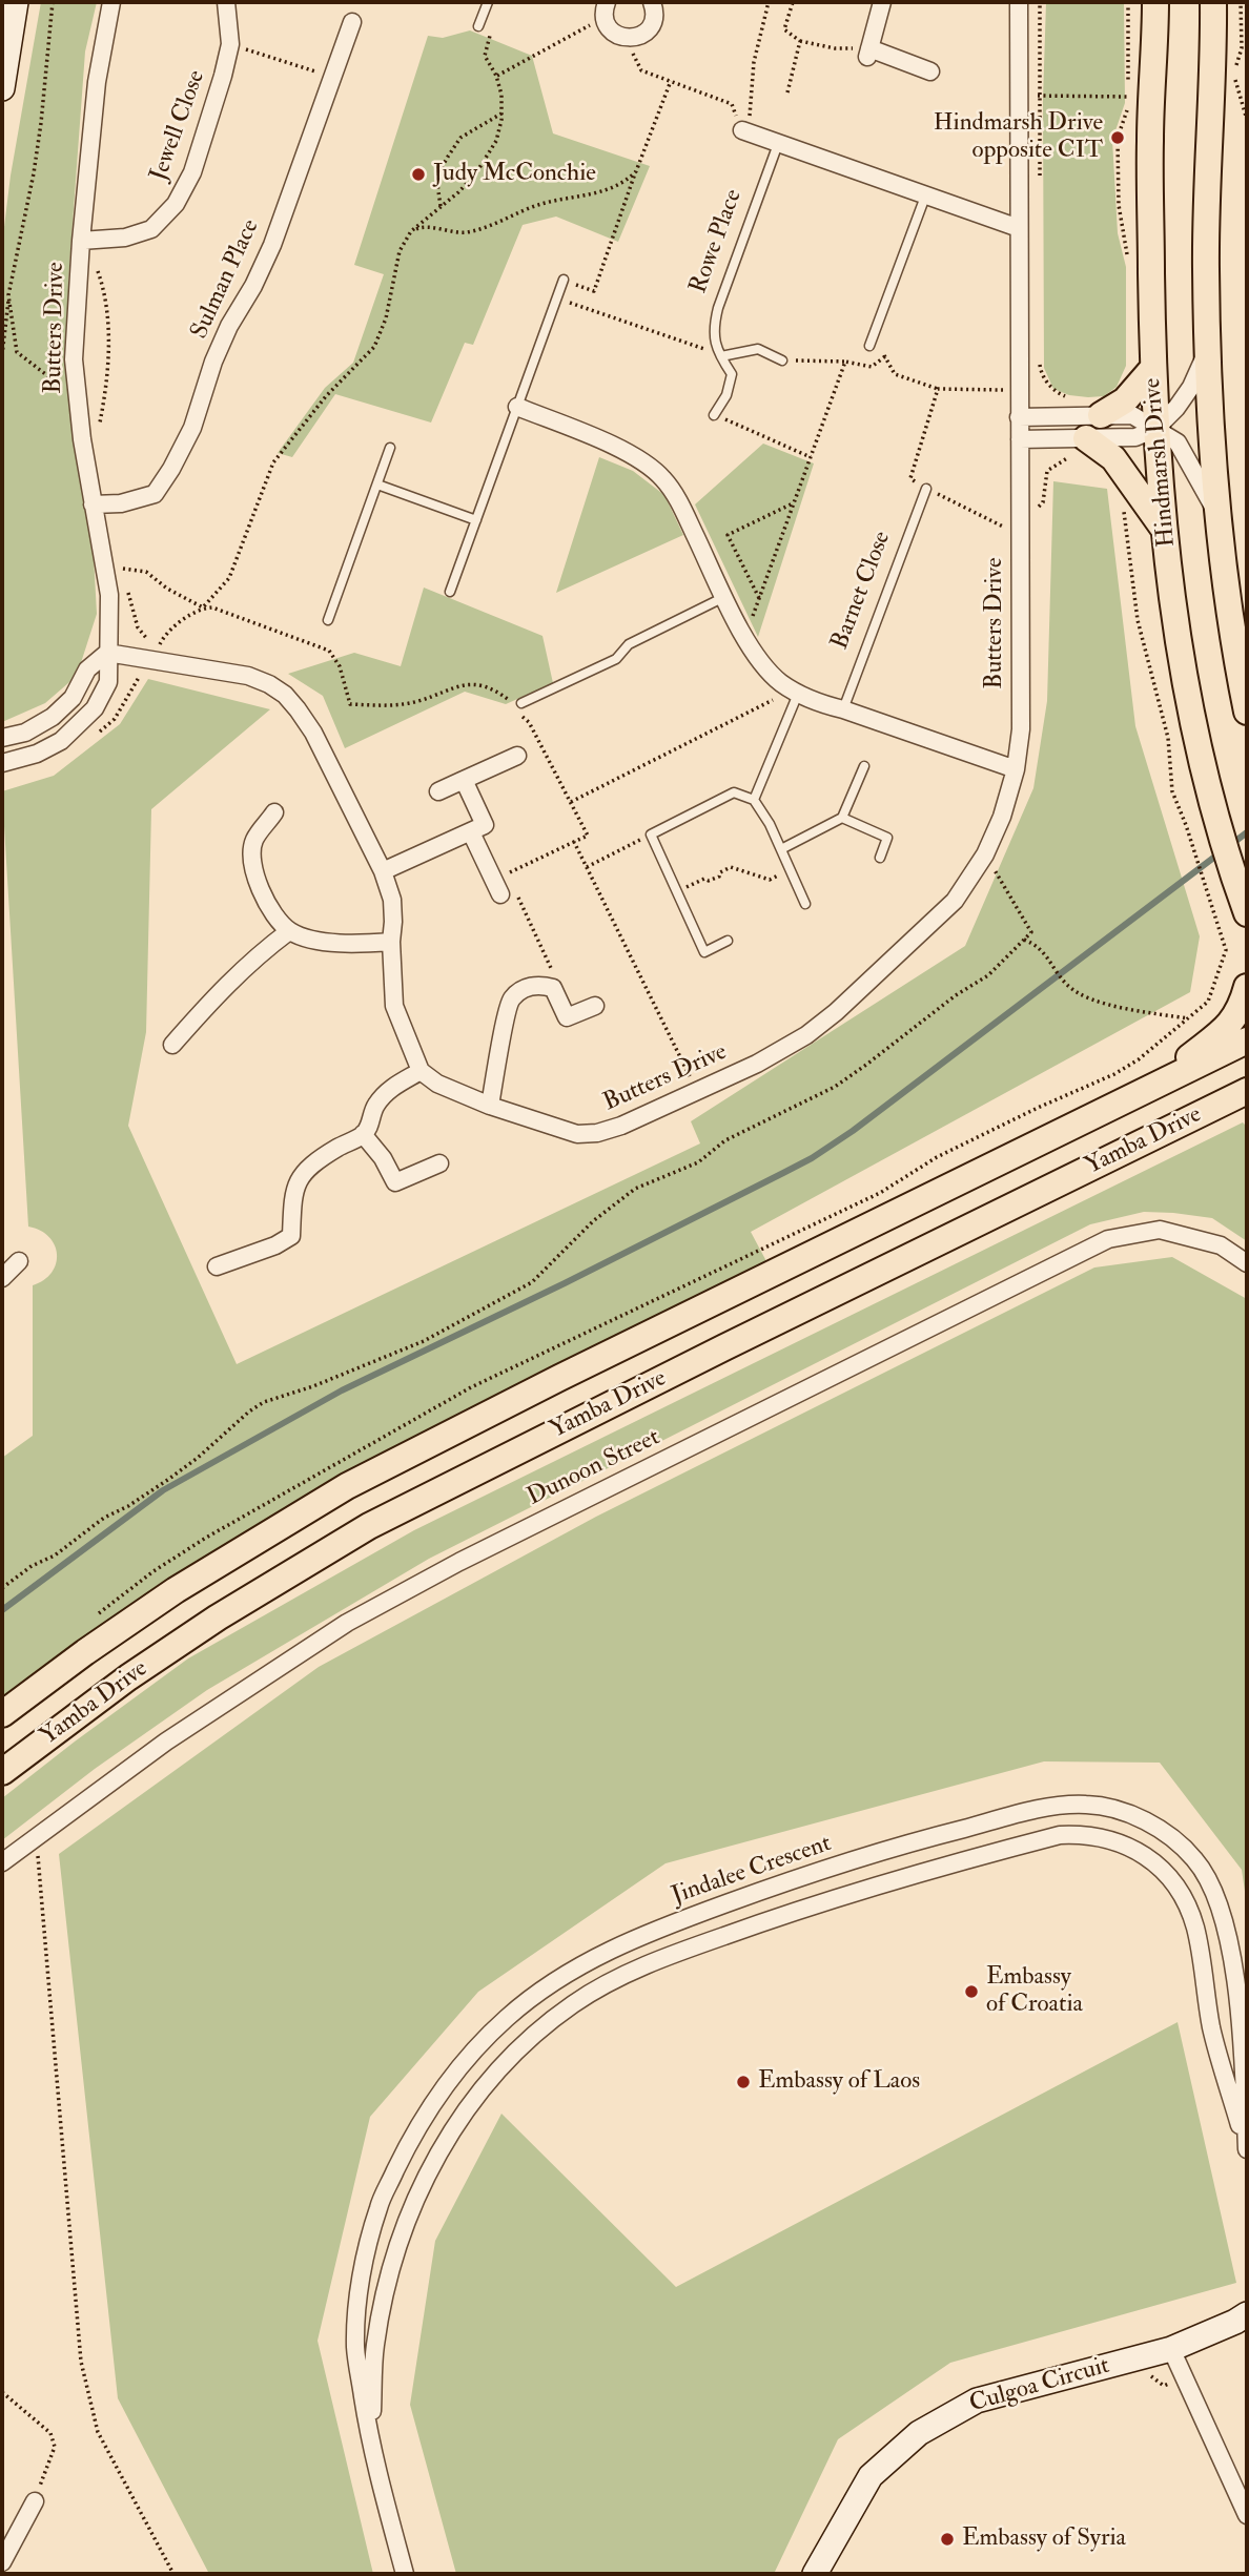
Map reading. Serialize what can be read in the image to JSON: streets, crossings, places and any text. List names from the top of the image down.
{
  "streets": {
    "main road": ["Hindmarsh Drive", "Yamba Drive"],
    "street": [
      "Jewell Close",
      "Sulman Place",
      "Butters Drive",
      "Dunoon Street",
      "Jindalee Crescent",
      "Culgoa Circuit"
    ],
    "lane": ["Rowe Place", "Barnet Close"]
  },
  "crossings": [
    ["Jewell Close", "Butters Drive"],
    ["Sulman Place", "Butters Drive"]
  ],
  "places": [
    "Hindmarsh Drive opposite CIT",
    "Judy McConchie",
    "Embassy of Croatia",
    "Embassy of Laos",
    "Embassy of Syria"
  ]
}
